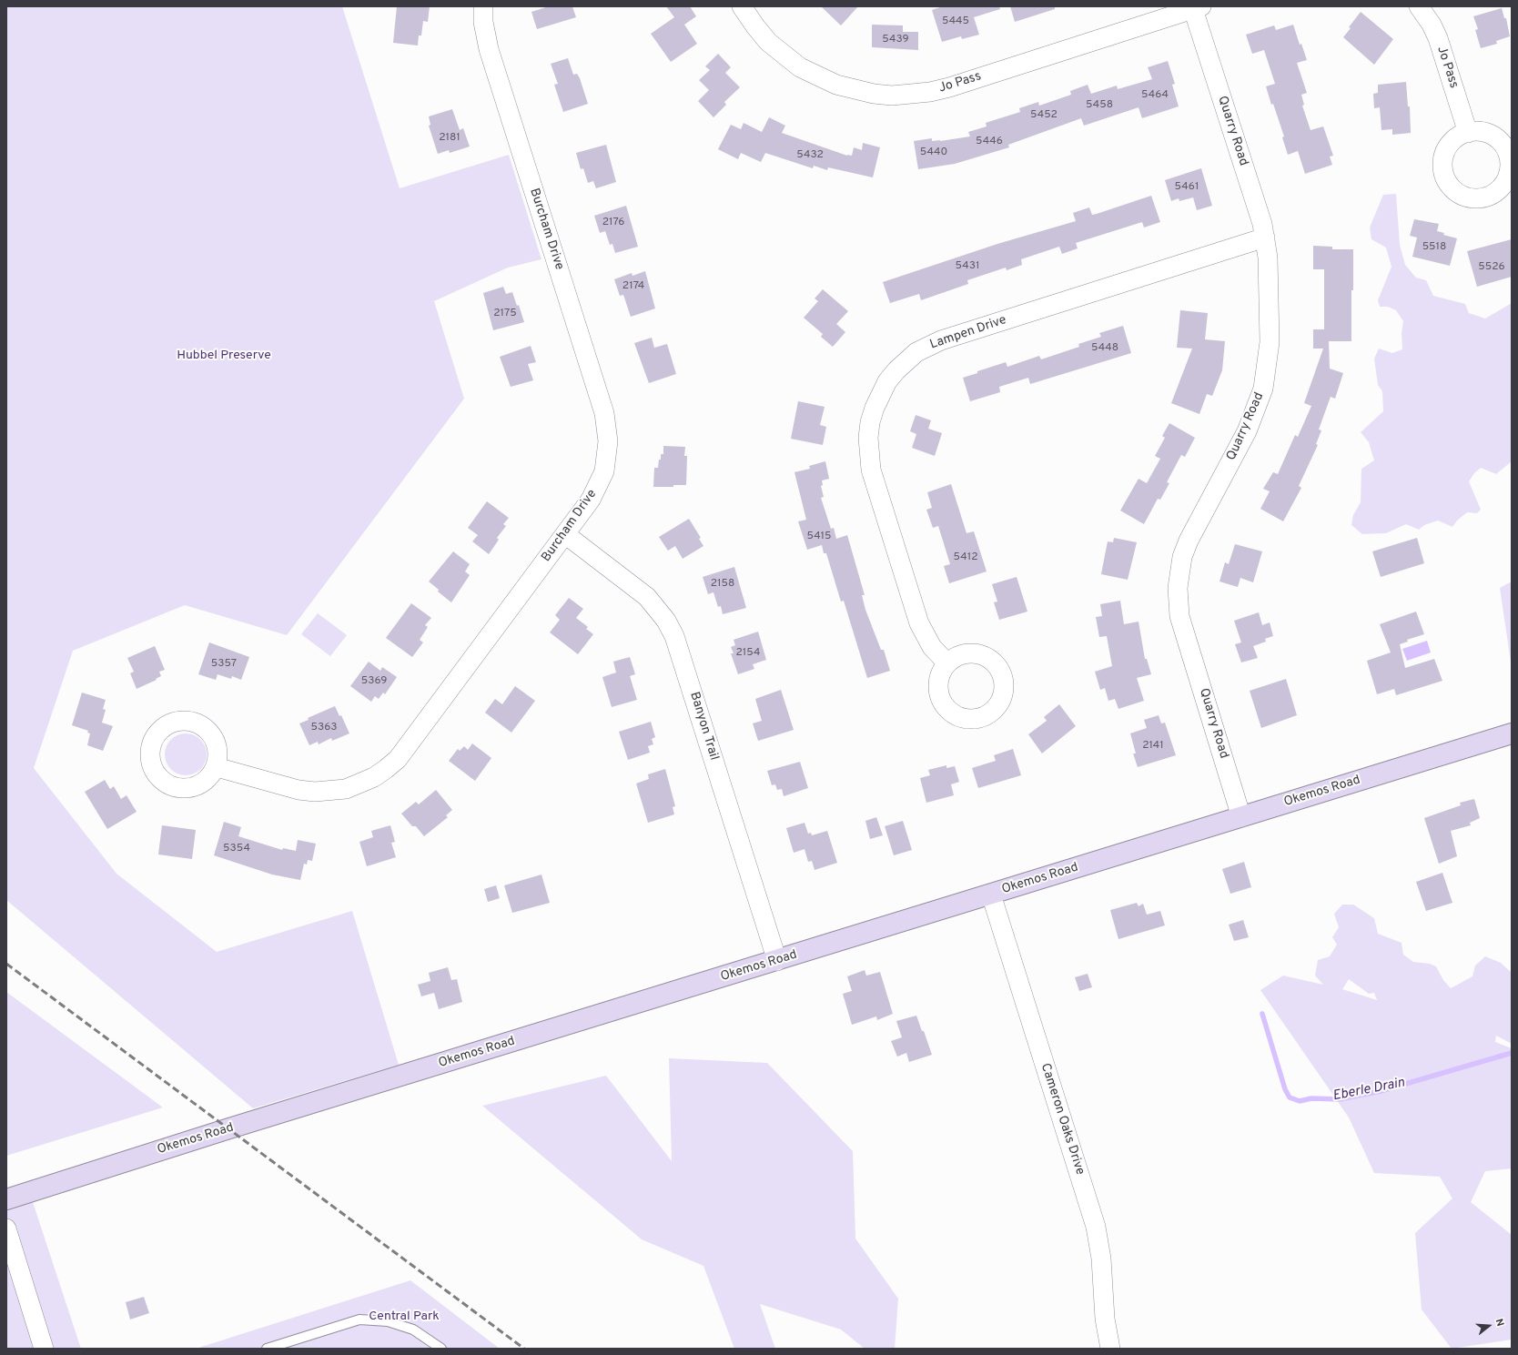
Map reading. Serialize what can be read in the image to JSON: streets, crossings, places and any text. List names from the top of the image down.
{
  "streets": {
    "street": [
      "Jo Pass",
      "Quarry Road",
      "Burcham Drive",
      "Lampen Drive",
      "Banyon Trail",
      "Okemos Road",
      "Cameron Oaks Drive"
    ]
  },
  "crossings": [
    ["Jo Pass", "Quarry Road"],
    ["Quarry Road", "Lampen Drive"],
    ["Quarry Road", "Okemos Road"],
    ["Burcham Drive", "Banyon Trail"],
    ["Banyon Trail", "Okemos Road"],
    ["Okemos Road", "Cameron Oaks Drive"]
  ],
  "water": ["Eberle Drain"],
  "parks": ["Hubbel Preserve", "Central Park"],
  "house_numbers": [
    "5445",
    "5439",
    "5464",
    "5458",
    "5452",
    "2181",
    "5446",
    "5440",
    "5432",
    "5461",
    "2176",
    "5518",
    "5431",
    "5526",
    "2174",
    "2175",
    "5448",
    "5415",
    "5412",
    "2158",
    "2154",
    "5357",
    "5369",
    "5363",
    "2141",
    "5354"
  ],
  "north": "right"
}
